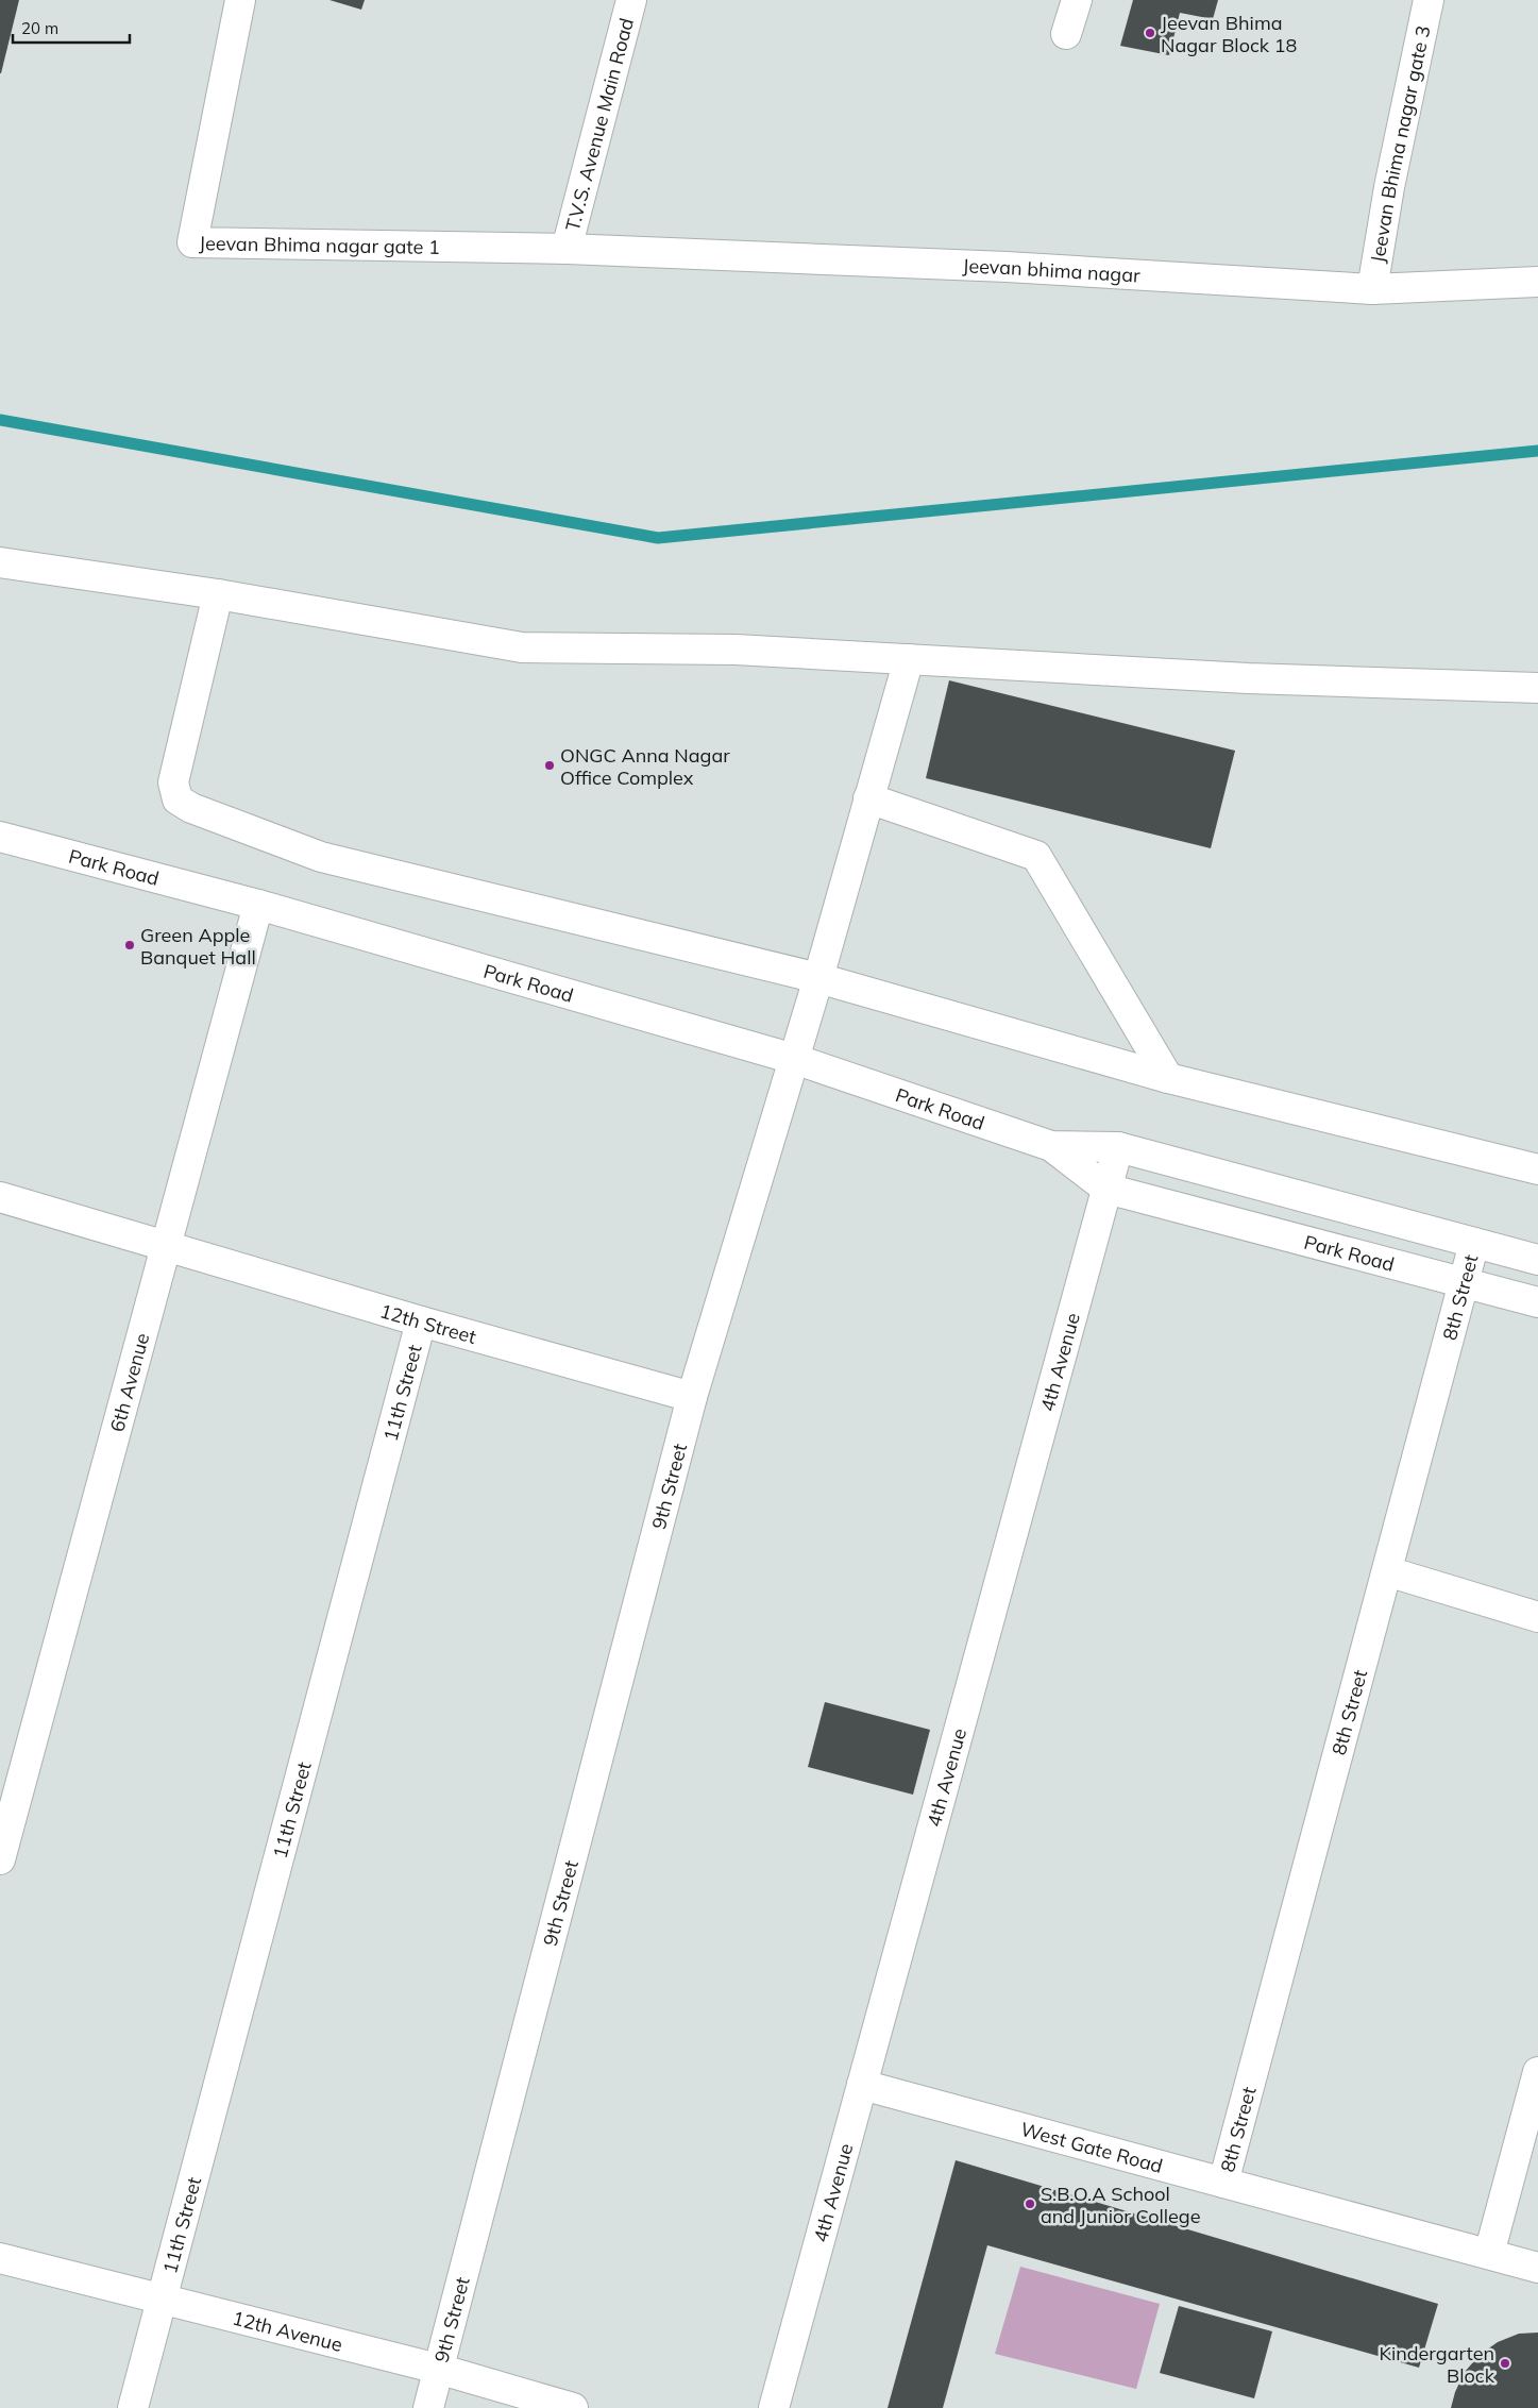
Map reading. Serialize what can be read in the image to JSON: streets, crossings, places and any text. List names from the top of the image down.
{
  "streets": {
    "street": [
      "T.V.S. Avenue Main Road",
      "Jeevan Bhima nagar gate 3",
      "Jeevan Bhima nagar gate 1",
      "Jeevan bhima nagar",
      "Park Road",
      "8th Street",
      "12th Street",
      "4th Avenue",
      "6th Avenue",
      "11th Street",
      "9th Street",
      "West Gate Road",
      "12th Avenue"
    ]
  },
  "crossings": [
    ["T.V.S. Avenue Main Road", "Jeevan Bhima nagar gate 1"],
    ["T.V.S. Avenue Main Road", "Jeevan bhima nagar"],
    ["Jeevan Bhima nagar gate 3", "Jeevan bhima nagar"],
    ["Jeevan Bhima nagar gate 1", "Jeevan bhima nagar"],
    ["Park Road", "8th Street"],
    ["Park Road", "4th Avenue"],
    ["Park Road", "6th Avenue"],
    ["Park Road", "9th Street"],
    ["8th Street", "West Gate Road"],
    ["12th Street", "6th Avenue"],
    ["12th Street", "11th Street"],
    ["12th Street", "9th Street"],
    ["4th Avenue", "West Gate Road"],
    ["11th Street", "12th Avenue"],
    ["9th Street", "12th Avenue"]
  ],
  "places": [
    "Jeevan Bhima Nagar Block 18",
    "ONGC Anna Nagar Office Complex",
    "Green Apple Banquet Hall",
    "S.B.O.A School and Junior College",
    "Kindergarten Block"
  ],
  "scale_bar": "20 m"
}
